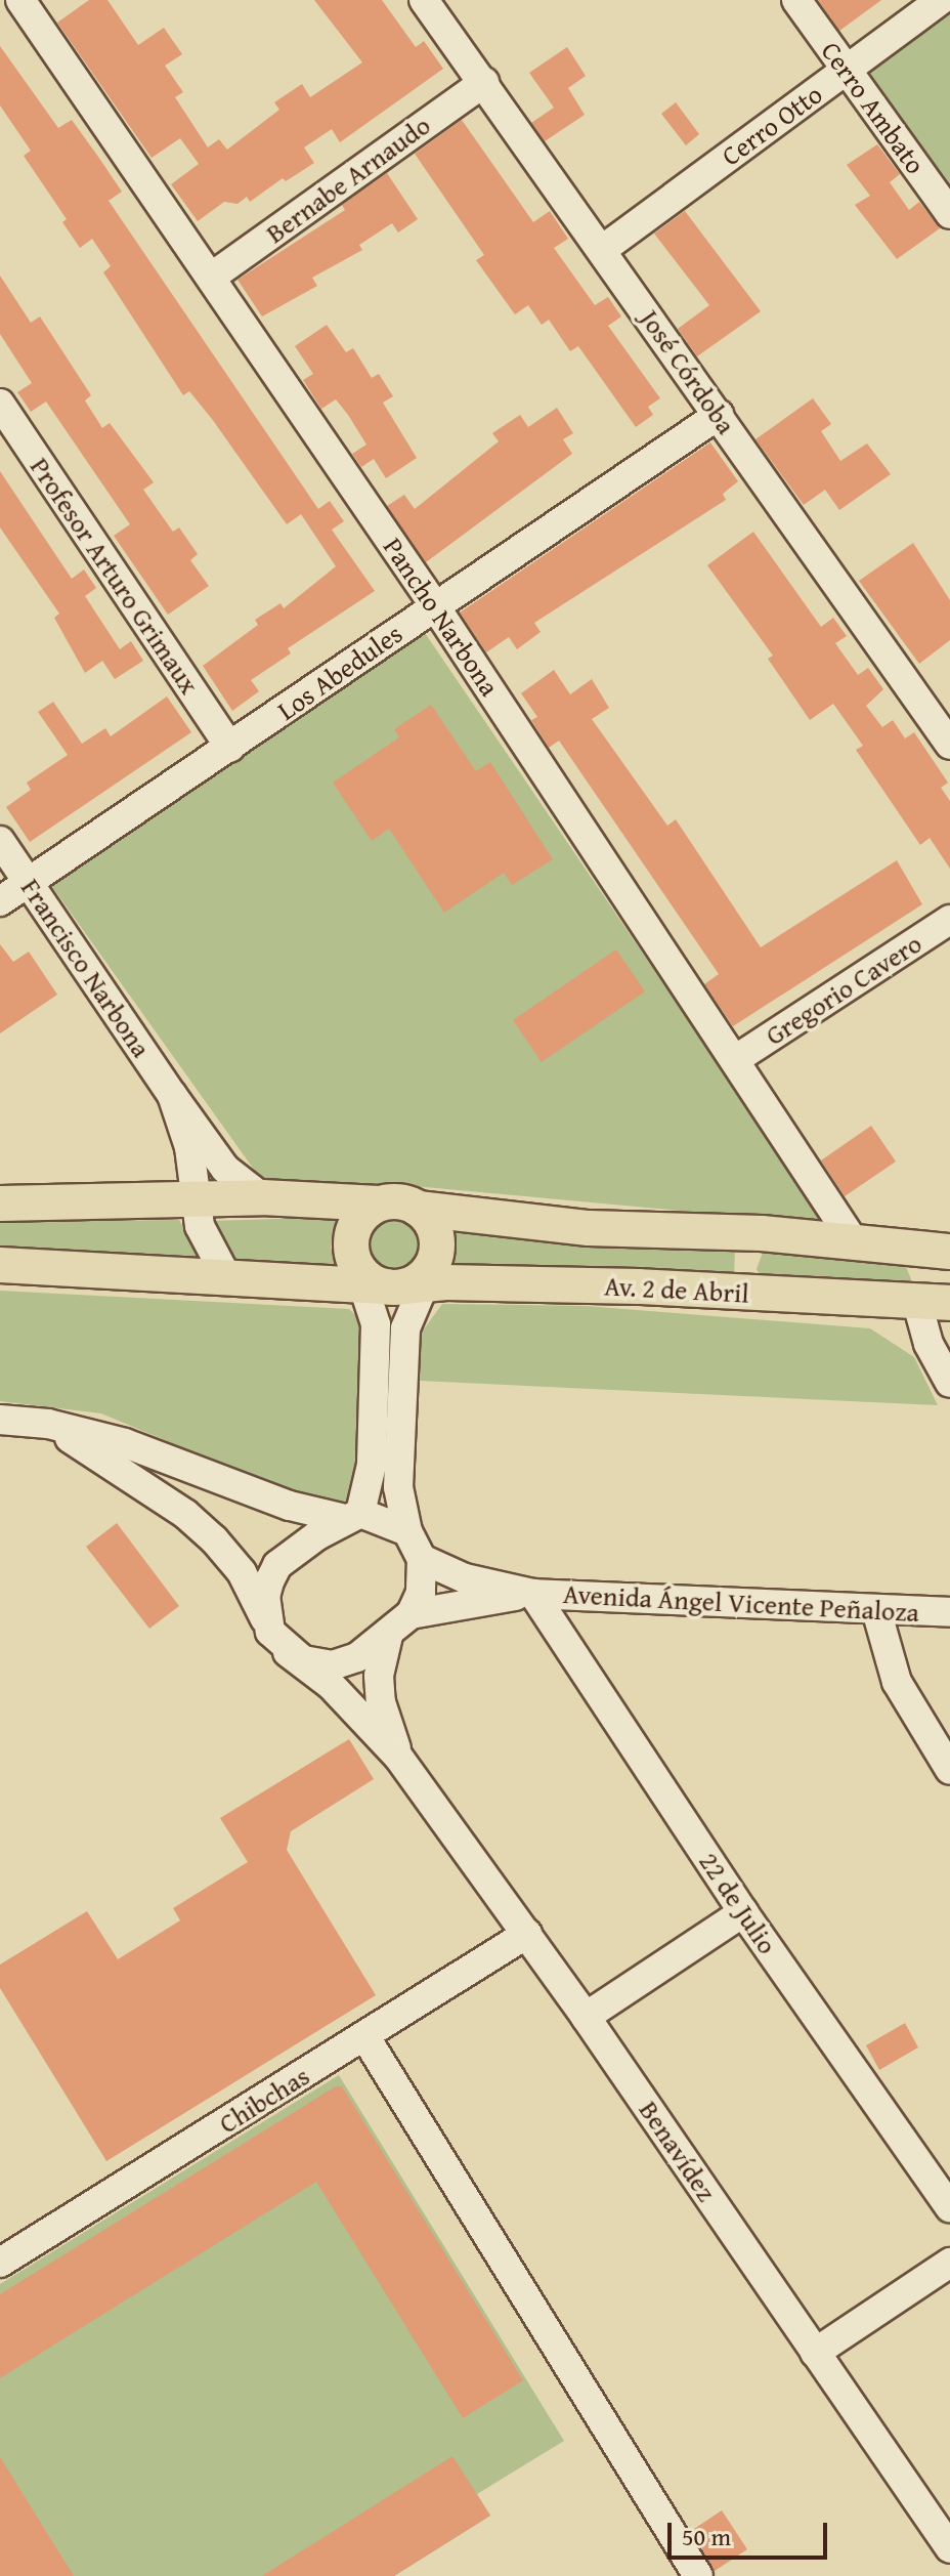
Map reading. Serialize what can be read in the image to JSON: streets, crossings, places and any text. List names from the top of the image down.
{
  "streets": {
    "main road": ["Av. 2 de Abril"],
    "street": [
      "Cerro Ambato",
      "Cerro Otto",
      "Bernabe Arnaudo",
      "José Córdoba",
      "Profesor Arturo Grimaux",
      "Pancho Narbona",
      "Los Abedules",
      "Francisco Narbona",
      "Gregorio Cavero",
      "Avenida Ángel Vicente Peñaloza",
      "22 de Julio",
      "Chibchas",
      "Benavídez"
    ]
  },
  "crossings": [
    ["Cerro Ambato", "Cerro Otto"],
    ["Cerro Otto", "José Córdoba"],
    ["Bernabe Arnaudo", "José Córdoba"],
    ["Bernabe Arnaudo", "Pancho Narbona"],
    ["José Córdoba", "Los Abedules"],
    ["Profesor Arturo Grimaux", "Los Abedules"],
    ["Pancho Narbona", "Los Abedules"],
    ["Pancho Narbona", "Gregorio Cavero"],
    ["Los Abedules", "Francisco Narbona"],
    ["Francisco Narbona", "Av. 2 de Abril"],
    ["Avenida Ángel Vicente Peñaloza", "22 de Julio"],
    ["Avenida Ángel Vicente Peñaloza", "Benavídez"],
    ["Chibchas", "Benavídez"]
  ],
  "scale_bar": "50 m"
}
